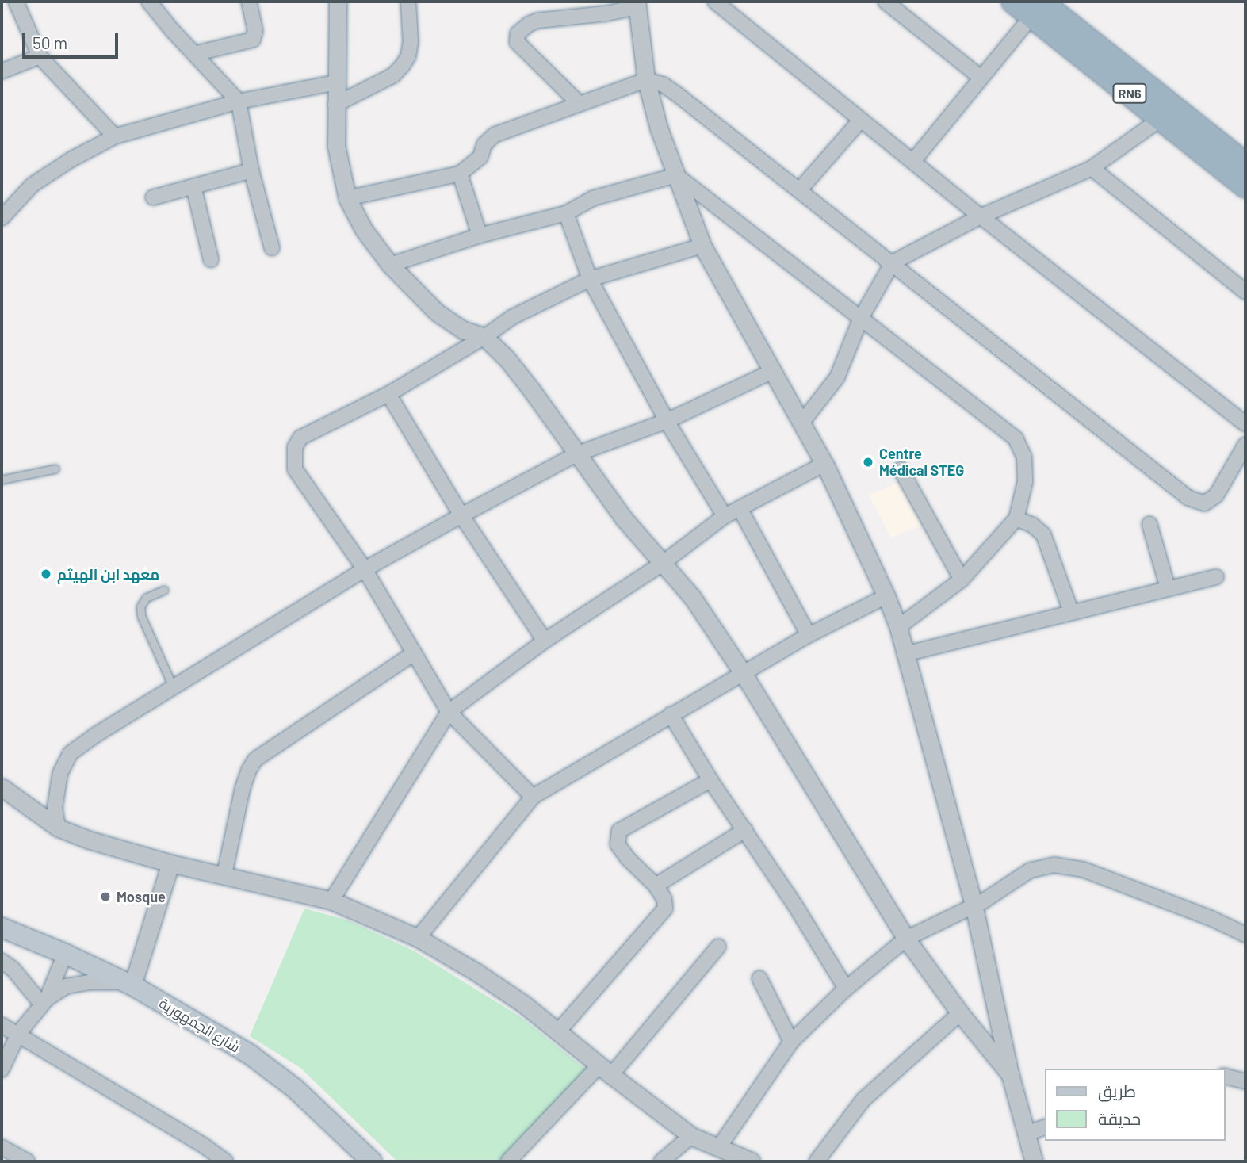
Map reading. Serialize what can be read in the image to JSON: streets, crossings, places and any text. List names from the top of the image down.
{
  "streets": {
    "highway": ["RN6"],
    "main road": ["شارع الجمهورية"]
  },
  "places": ["Centre Médical STEG", "معهد ابن الهيثم", "Mosque"],
  "legend": ["طريق", "حديقة"],
  "scale_bar": "50 m"
}
